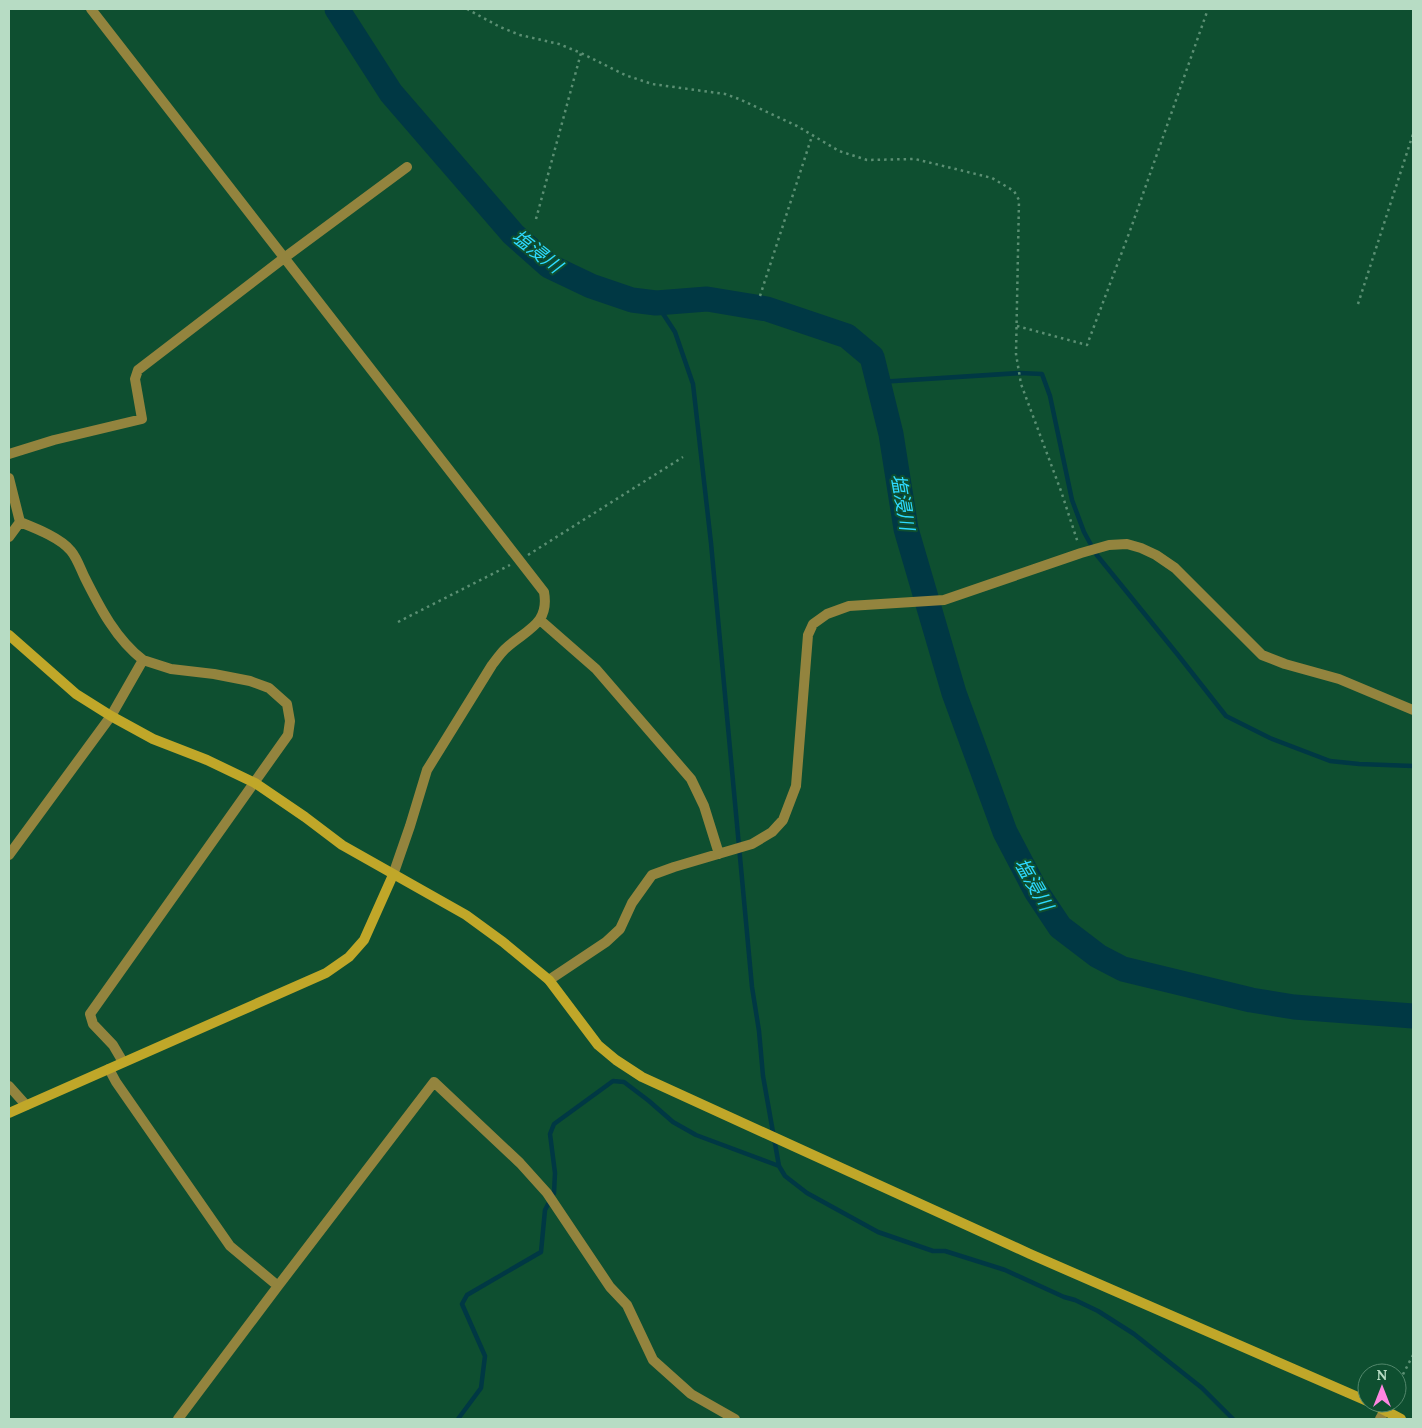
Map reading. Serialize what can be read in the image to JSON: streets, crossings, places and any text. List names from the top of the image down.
{
  "water": ["塩浸川"],
  "north": "top"
}
